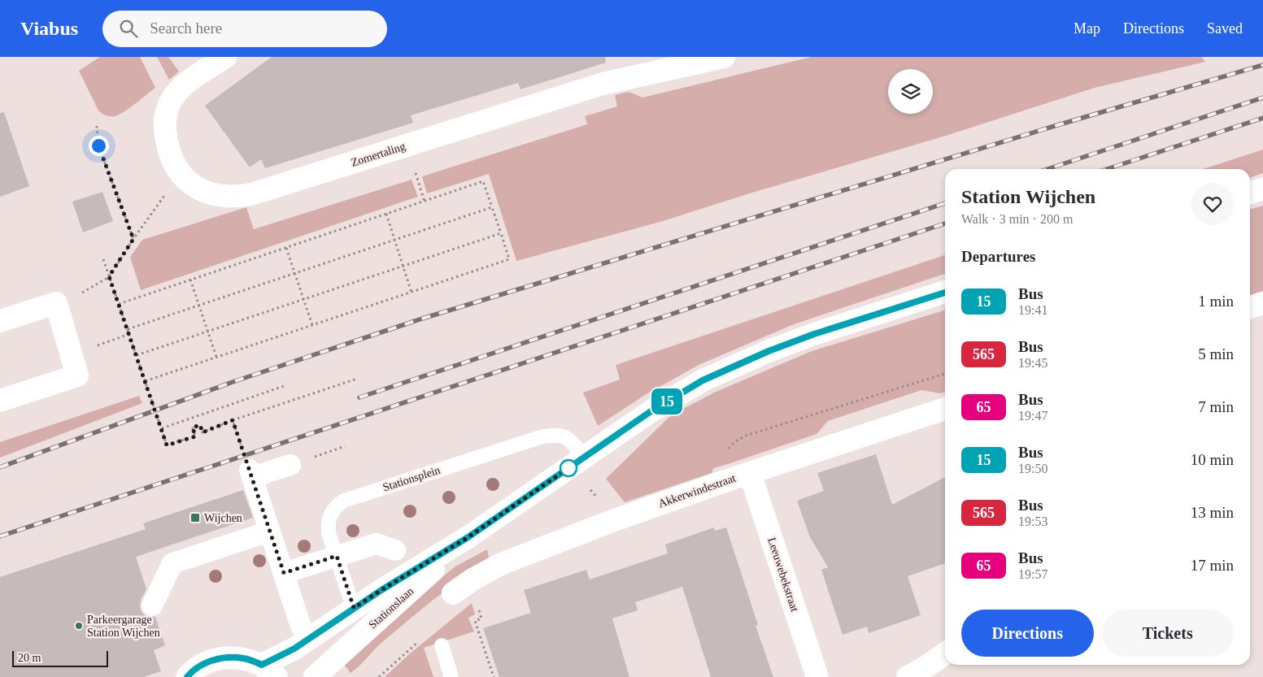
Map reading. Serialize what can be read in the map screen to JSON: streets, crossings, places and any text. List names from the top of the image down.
{
  "streets": {
    "street": [
      "Zomertaling",
      "Akkerwindestraat",
      "Leeuwebekstraat",
      "Stationslaan"
    ],
    "lane": ["Stationsplein"]
  },
  "crossings": [
    ["Stationsplein", "Stationslaan"],
    ["Akkerwindestraat", "Leeuwebekstraat"]
  ],
  "places": {
    "transit": ["Wijchen"],
    "other": ["Parkeergarage Station Wijchen"]
  },
  "lines": ["bus line 15"],
  "scale_bar": "20 m",
  "page": {
    "header": "Viabus",
    "search": "Search here",
    "nav": ["Map", "Directions", "Saved"],
    "on_map": "15",
    "heading": [
      ["Station Wijchen", "Walk · 3 min · 200 m"],
      "Departures"
    ],
    "list": [
      {
        "mark": "15",
        "name": "Bus",
        "note": "19:41",
        "value": "1 min"
      },
      {
        "mark": "565",
        "name": "Bus",
        "note": "19:45",
        "value": "5 min"
      },
      {
        "mark": "65",
        "name": "Bus",
        "note": "19:47",
        "value": "7 min"
      },
      {
        "mark": "15",
        "name": "Bus",
        "note": "19:50",
        "value": "10 min"
      },
      {
        "mark": "565",
        "name": "Bus",
        "note": "19:53",
        "value": "13 min"
      },
      {
        "mark": "65",
        "name": "Bus",
        "note": "19:57",
        "value": "17 min"
      }
    ],
    "buttons": ["Directions", "Tickets"],
    "scale": "20 m"
  }
}
